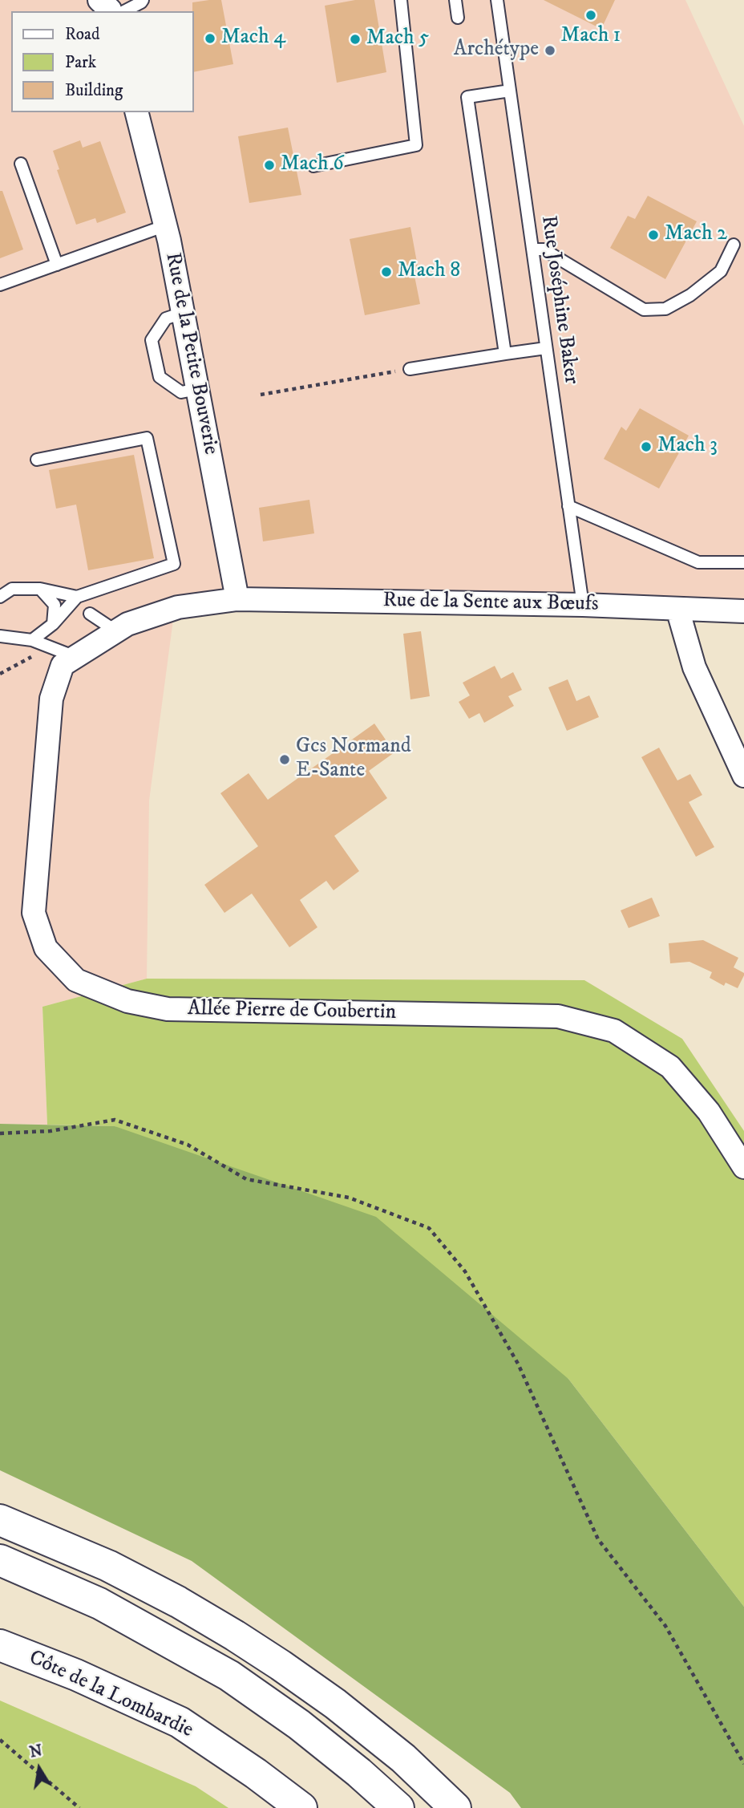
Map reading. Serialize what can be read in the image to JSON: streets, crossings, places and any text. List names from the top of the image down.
{
  "streets": {
    "main road": ["Côte de la Lombardie"],
    "street": ["Rue de la Petite Bouverie", "Rue de la Sente aux Bœufs", "Allée Pierre de Coubertin"],
    "lane": ["Rue Joséphine Baker"]
  },
  "crossings": [
    ["Rue Joséphine Baker", "Rue de la Sente aux Bœufs"],
    ["Rue de la Petite Bouverie", "Rue de la Sente aux Bœufs"],
    ["Rue de la Sente aux Bœufs", "Allée Pierre de Coubertin"]
  ],
  "places": [
    "Mach 1",
    "Mach 4",
    "Mach 5",
    "Archétype",
    "Mach 6",
    "Mach 2",
    "Mach 8",
    "Mach 3",
    "Gcs Normand E-Sante"
  ],
  "legend": ["Road", "Park", "Building"],
  "north": "top"
}
